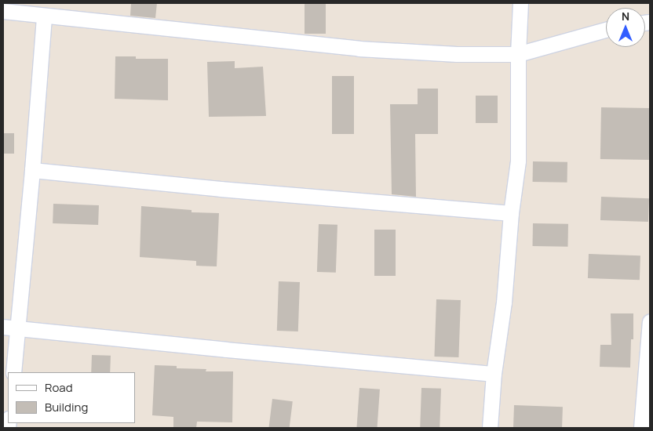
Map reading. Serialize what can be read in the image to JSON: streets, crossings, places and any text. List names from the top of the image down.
{
  "legend": ["Road", "Building"],
  "north": "top"
}
